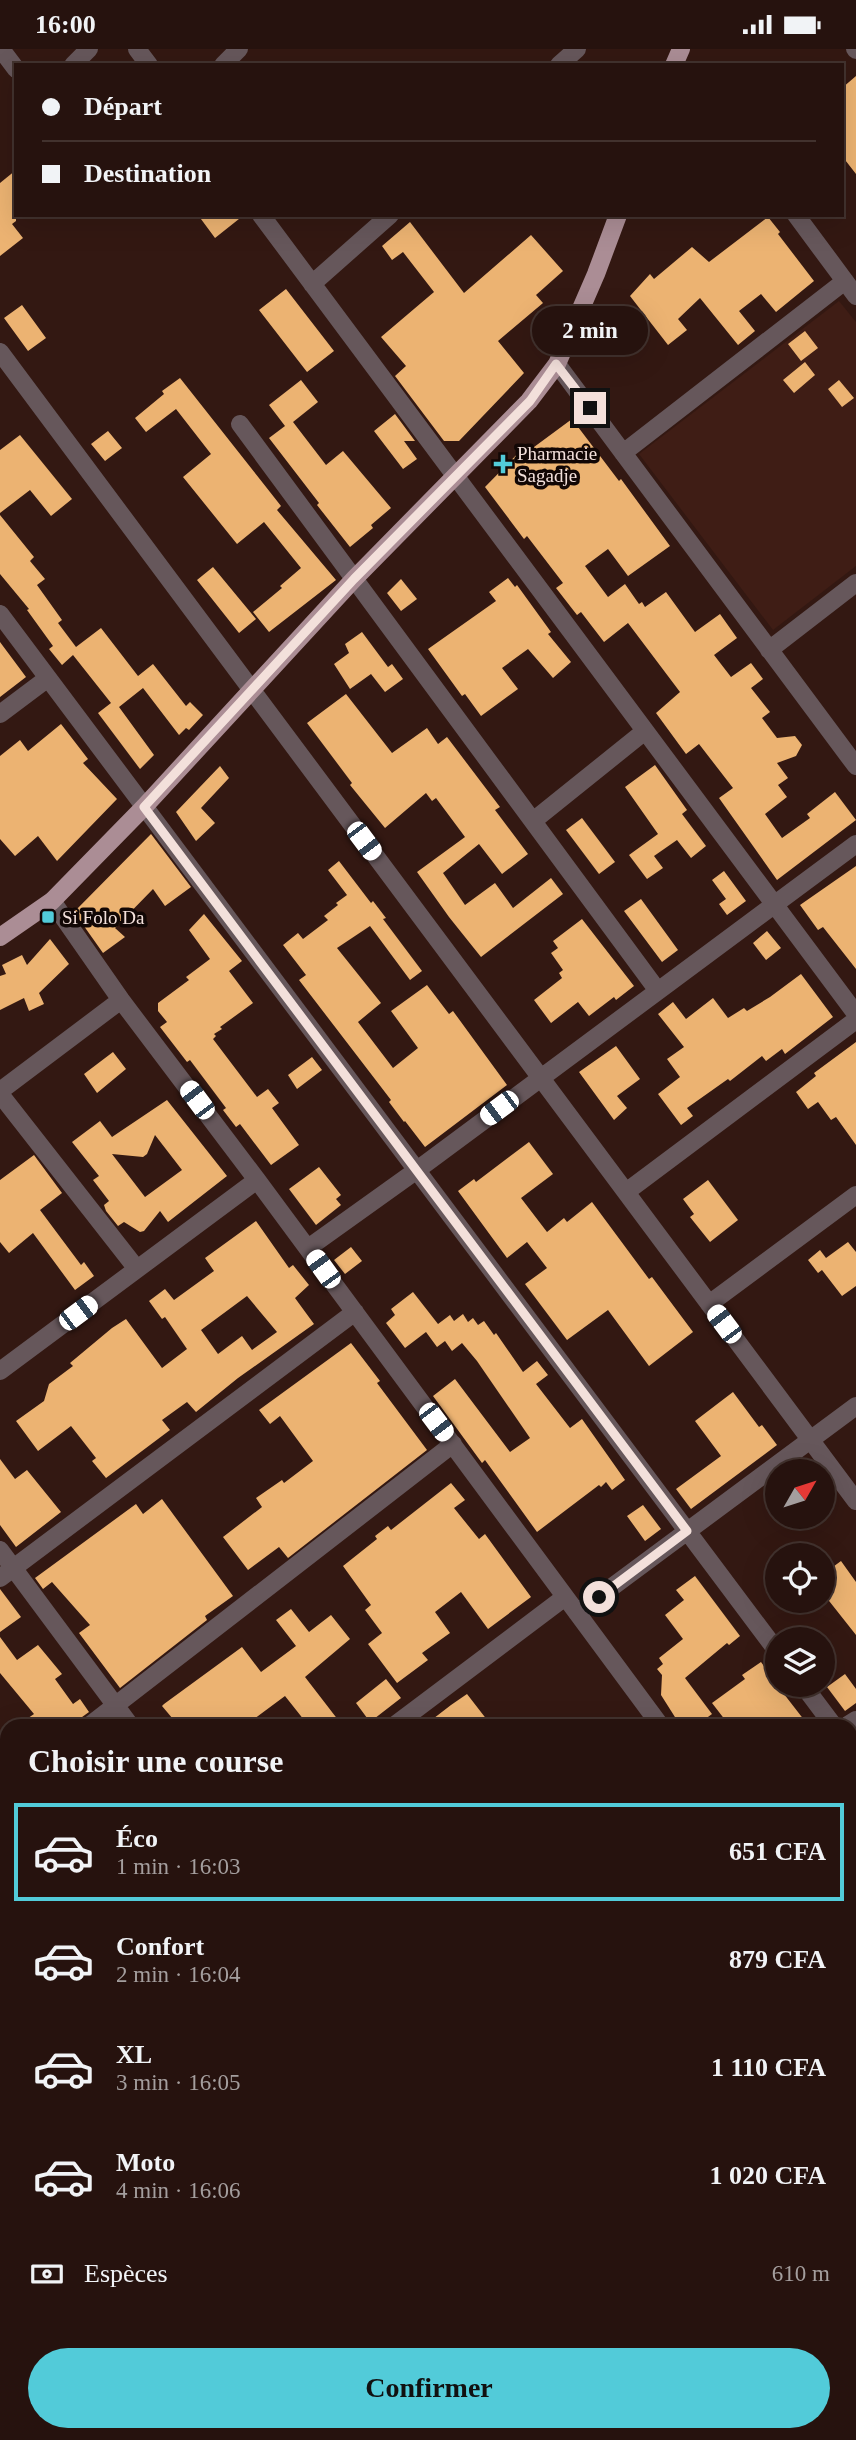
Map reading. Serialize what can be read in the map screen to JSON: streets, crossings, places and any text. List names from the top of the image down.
{
  "places": {
    "health": ["Pharmacie Sagadje"],
    "transit": ["Si Folo Da"]
  },
  "north": "top right",
  "page": {
    "status": "16:00",
    "banner": ["Départ", "Destination"],
    "bubble": "2 min",
    "heading": "Choisir une course",
    "list": [
      {
        "name": "Éco",
        "note": "1 min · 16:03",
        "value": "651 CFA"
      },
      {
        "name": "Confort",
        "note": "2 min · 16:04",
        "value": "879 CFA"
      },
      {
        "name": "XL",
        "note": "3 min · 16:05",
        "value": "1 110 CFA"
      },
      {
        "name": "Moto",
        "note": "4 min · 16:06",
        "value": "1 020 CFA"
      }
    ],
    "pay": ["Espèces", "610 m"],
    "buttons": "Confirmer"
  }
}
